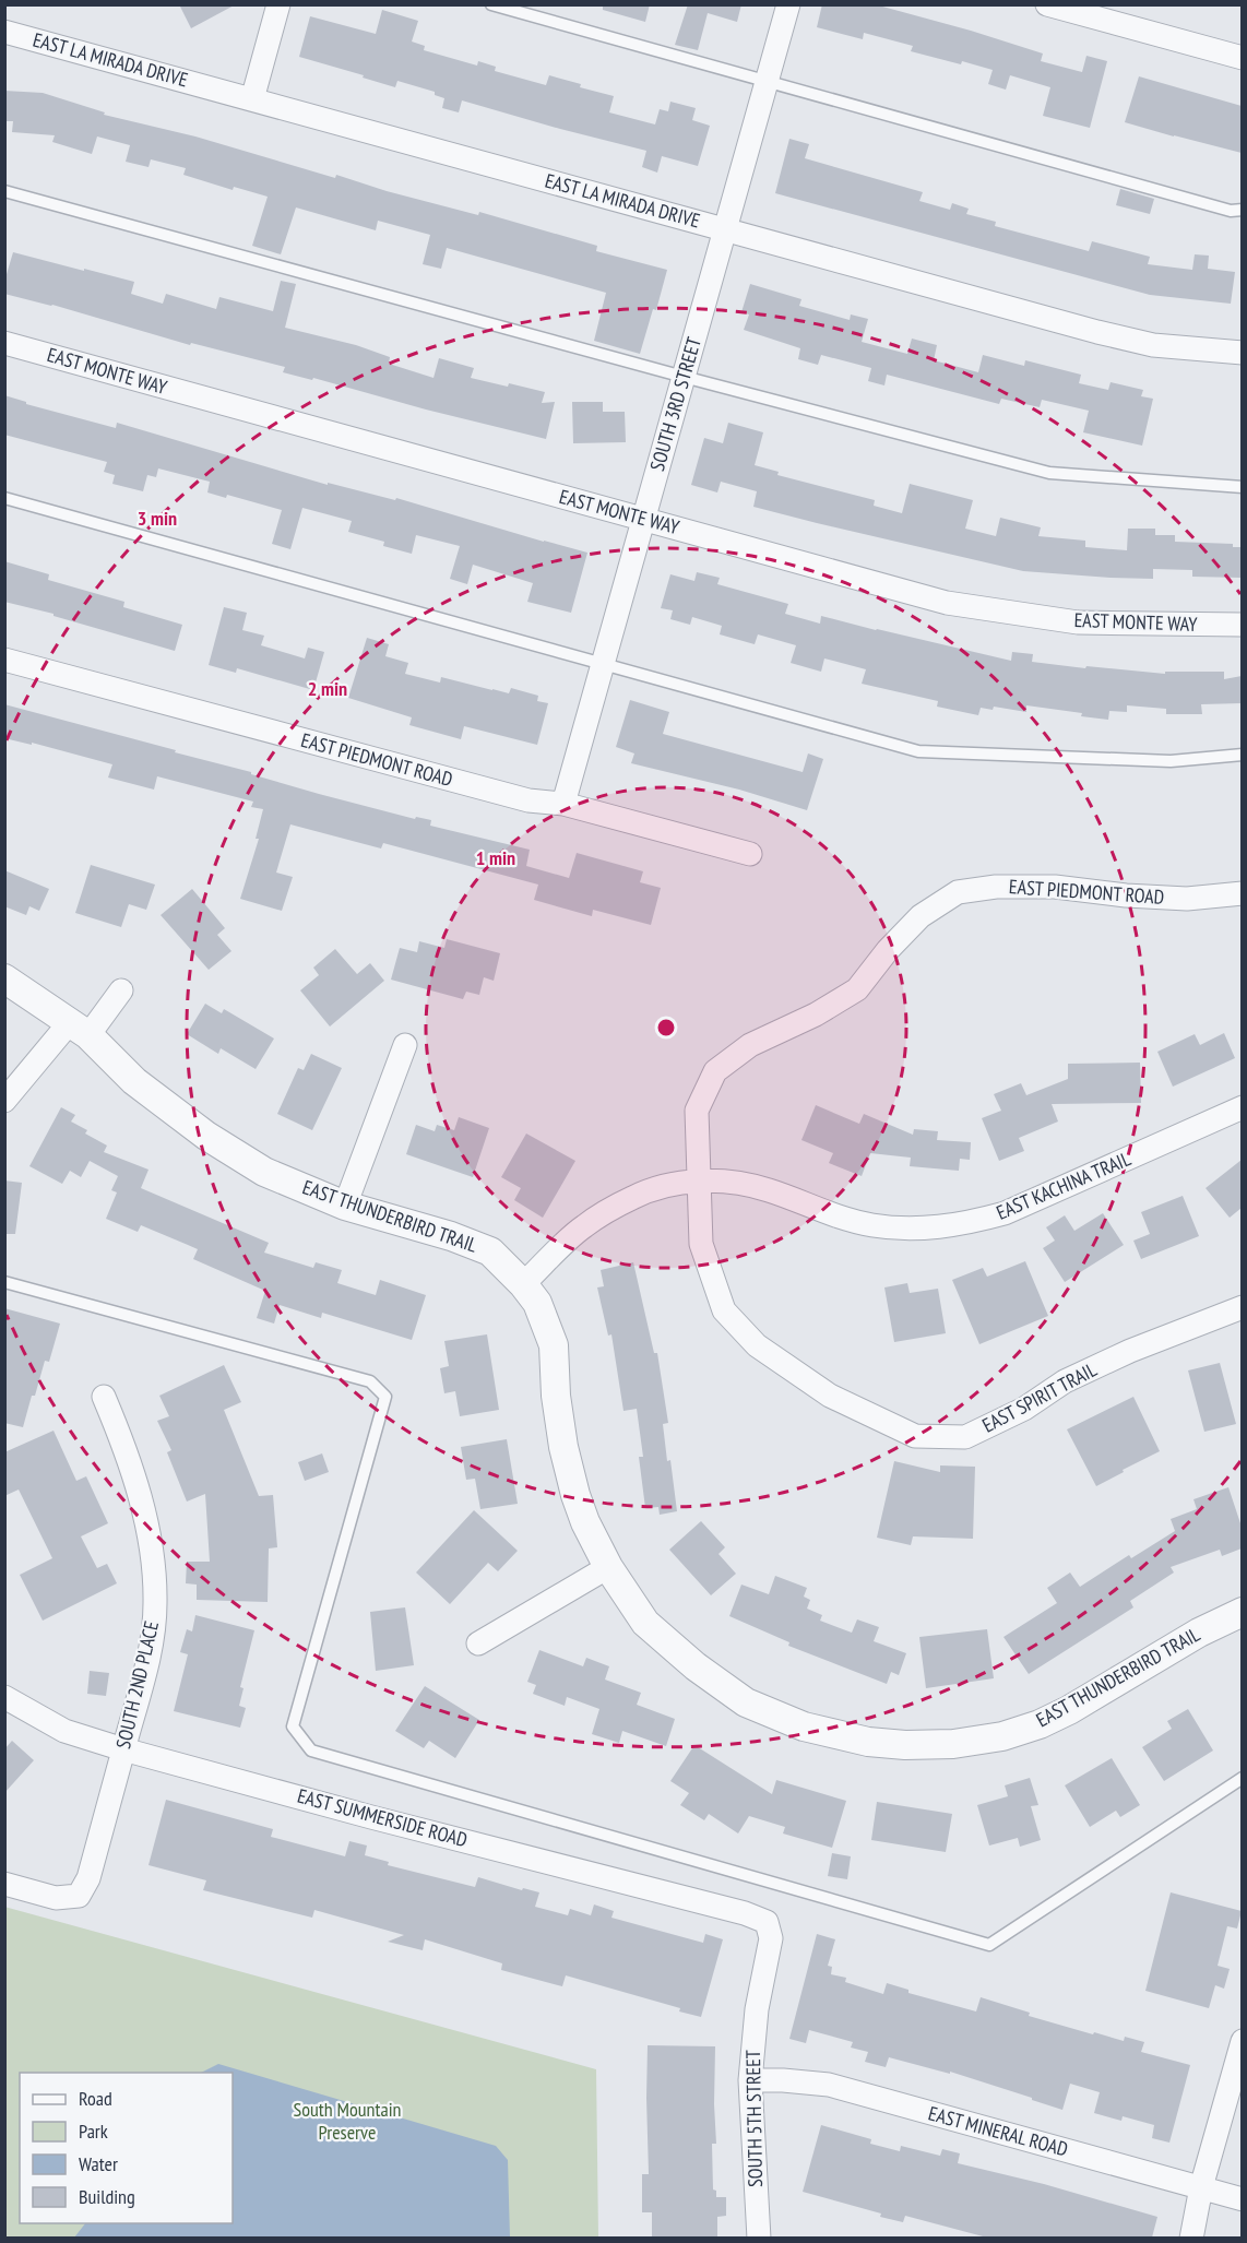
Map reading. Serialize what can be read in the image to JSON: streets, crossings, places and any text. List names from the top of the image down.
{
  "streets": {
    "street": [
      "EAST LA MIRADA DRIVE",
      "EAST MONTE WAY",
      "SOUTH 3RD STREET",
      "EAST PIEDMONT ROAD",
      "EAST KACHINA TRAIL",
      "EAST THUNDERBIRD TRAIL",
      "EAST SPIRIT TRAIL",
      "SOUTH 2ND PLACE",
      "EAST SUMMERSIDE ROAD",
      "SOUTH 5TH STREET",
      "EAST MINERAL ROAD"
    ]
  },
  "crossings": [
    ["EAST LA MIRADA DRIVE", "SOUTH 3RD STREET"],
    ["EAST MONTE WAY", "SOUTH 3RD STREET"],
    ["SOUTH 3RD STREET", "EAST PIEDMONT ROAD"],
    ["EAST PIEDMONT ROAD", "EAST KACHINA TRAIL"],
    ["EAST PIEDMONT ROAD", "EAST SPIRIT TRAIL"],
    ["EAST KACHINA TRAIL", "EAST THUNDERBIRD TRAIL"],
    ["EAST KACHINA TRAIL", "EAST SPIRIT TRAIL"],
    ["SOUTH 2ND PLACE", "EAST SUMMERSIDE ROAD"],
    ["EAST SUMMERSIDE ROAD", "SOUTH 5TH STREET"],
    ["SOUTH 5TH STREET", "EAST MINERAL ROAD"]
  ],
  "parks": ["South Mountain Preserve"],
  "legend": [
    "Road",
    "Park",
    "Water",
    "Building"
  ],
  "rings": ["3 min", "2 min", "1 min"]
}
